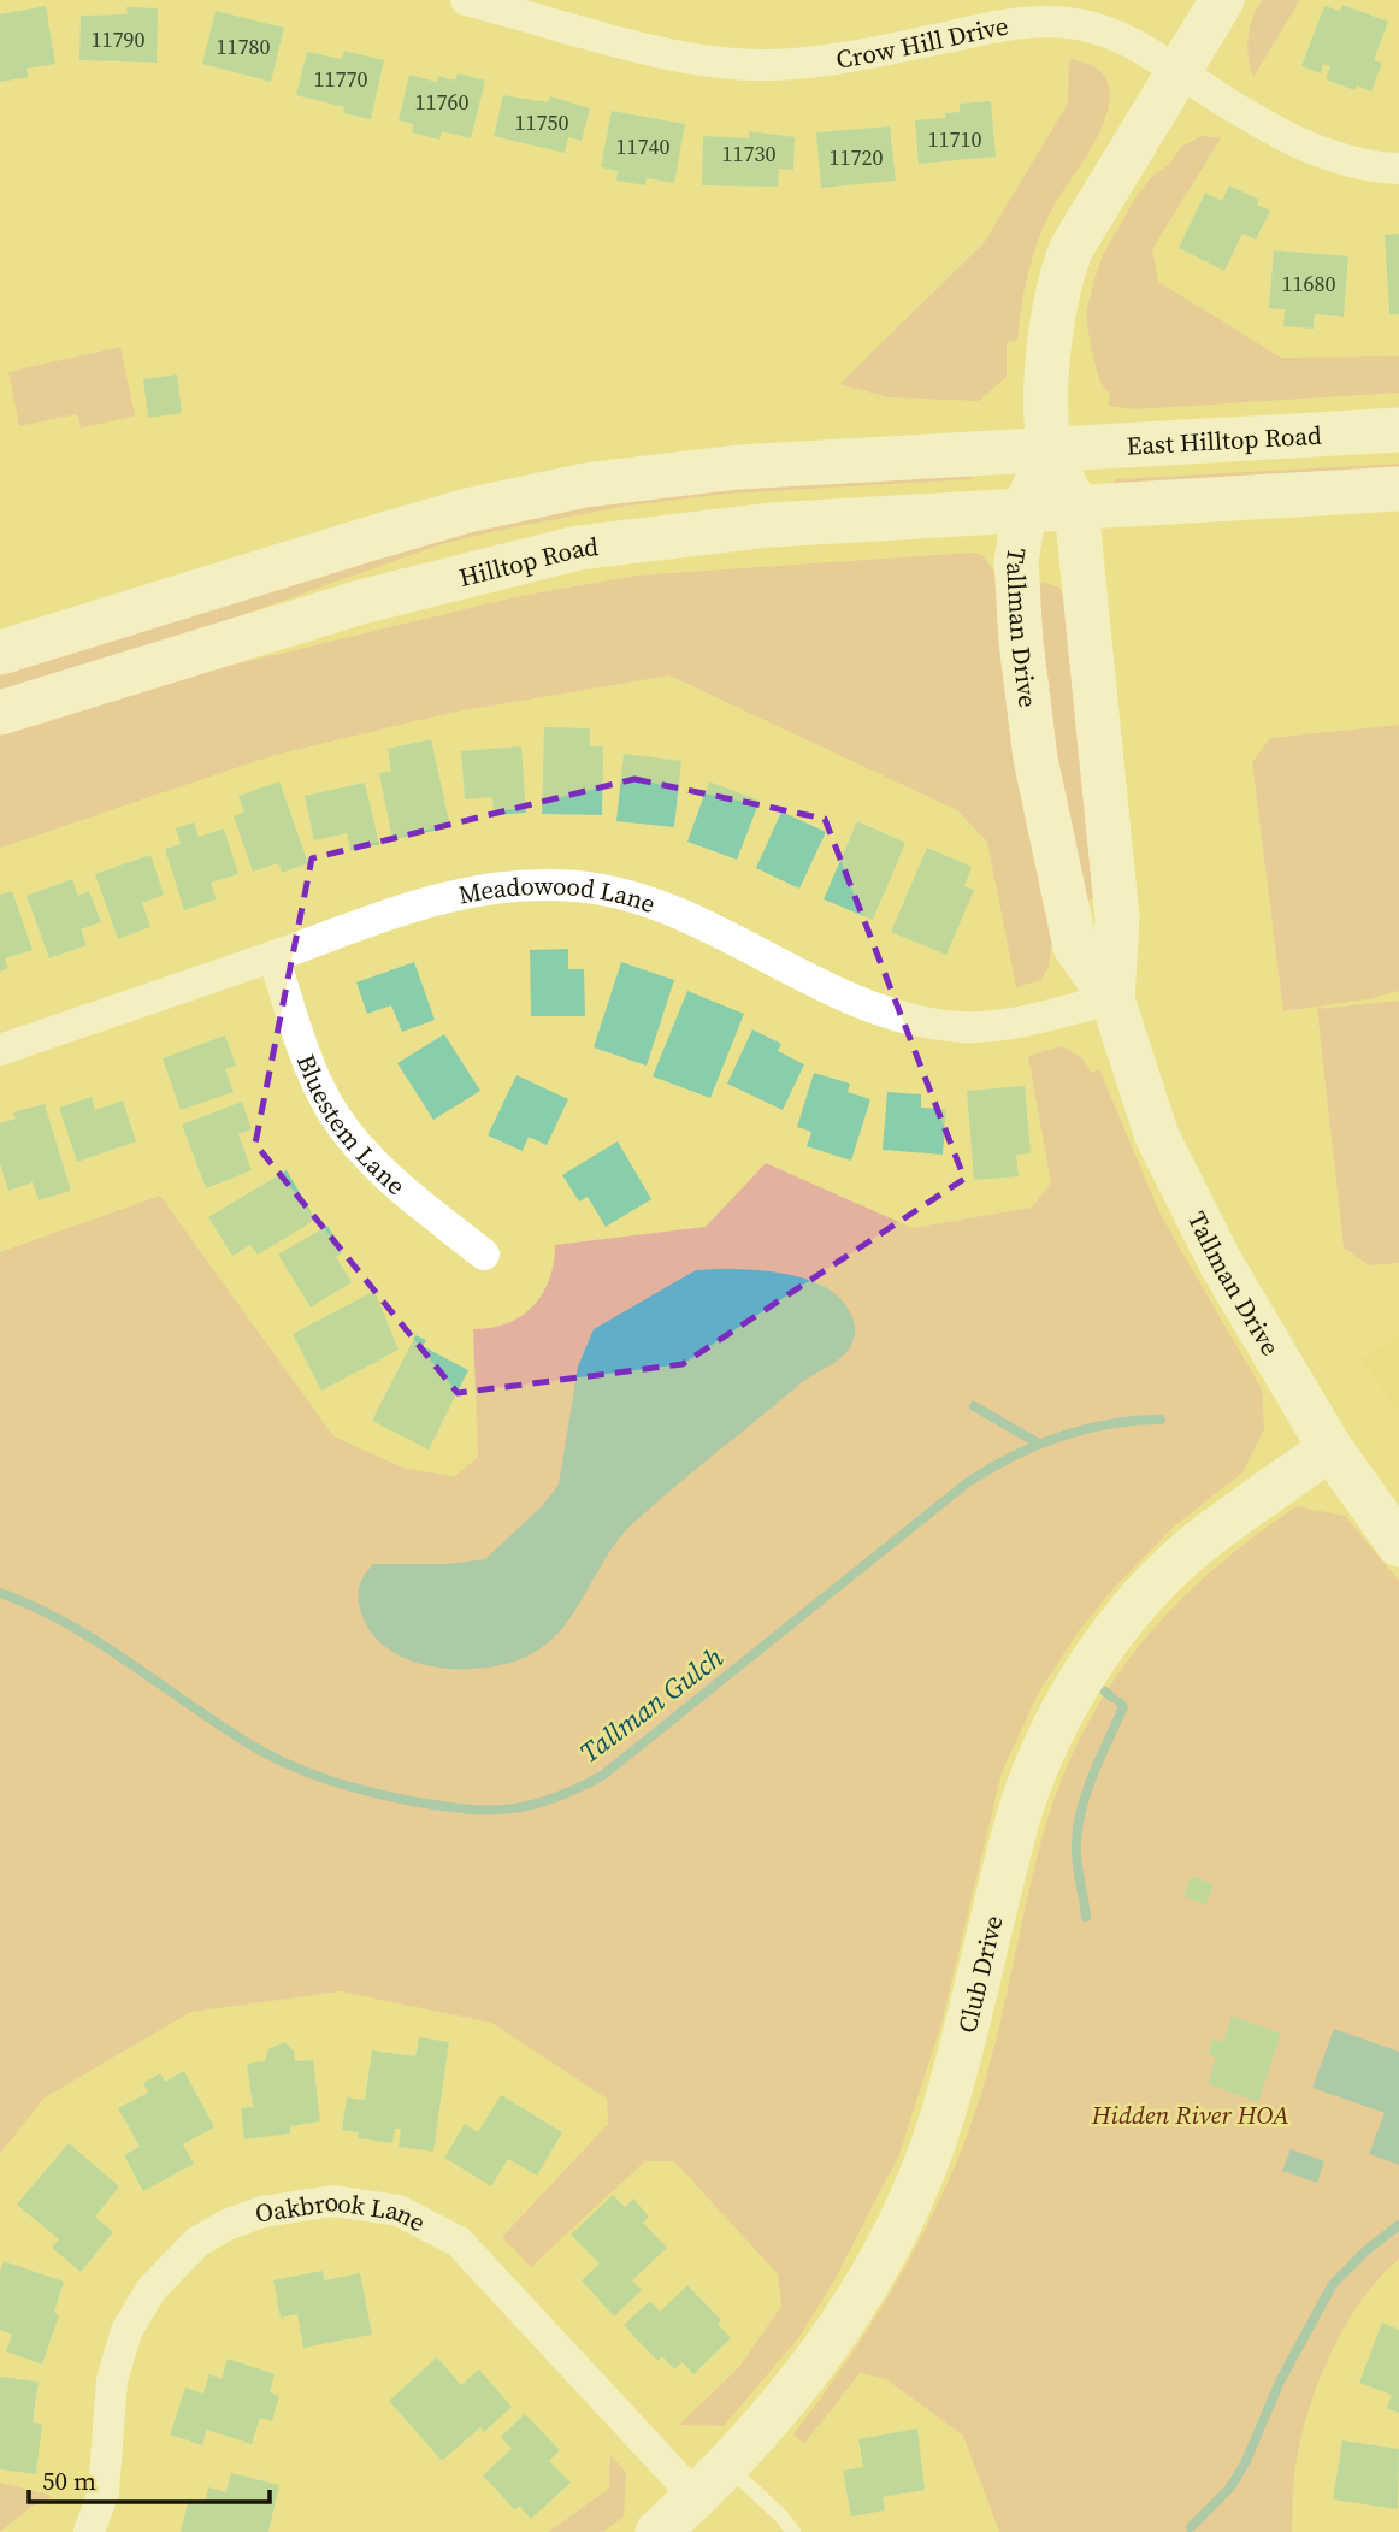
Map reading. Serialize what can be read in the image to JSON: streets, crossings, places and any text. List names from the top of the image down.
{
  "streets": {
    "street": [
      "Crow Hill Drive",
      "East Hilltop Road",
      "Hilltop Road",
      "Tallman Drive",
      "Meadowood Lane",
      "Bluestem Lane",
      "Club Drive",
      "Oakbrook Lane"
    ]
  },
  "crossings": [
    ["Crow Hill Drive", "Tallman Drive"],
    ["East Hilltop Road", "Tallman Drive"],
    ["Hilltop Road", "Tallman Drive"],
    ["Tallman Drive", "Meadowood Lane"],
    ["Tallman Drive", "Club Drive"],
    ["Meadowood Lane", "Bluestem Lane"],
    ["Club Drive", "Oakbrook Lane"]
  ],
  "water": ["Tallman Gulch"],
  "parks": ["Hidden River HOA"],
  "house_numbers": [
    "11790",
    "11780",
    "11770",
    "11760",
    "11750",
    "11710",
    "11740",
    "11730",
    "11720",
    "11680"
  ],
  "scale_bar": "50 m"
}
